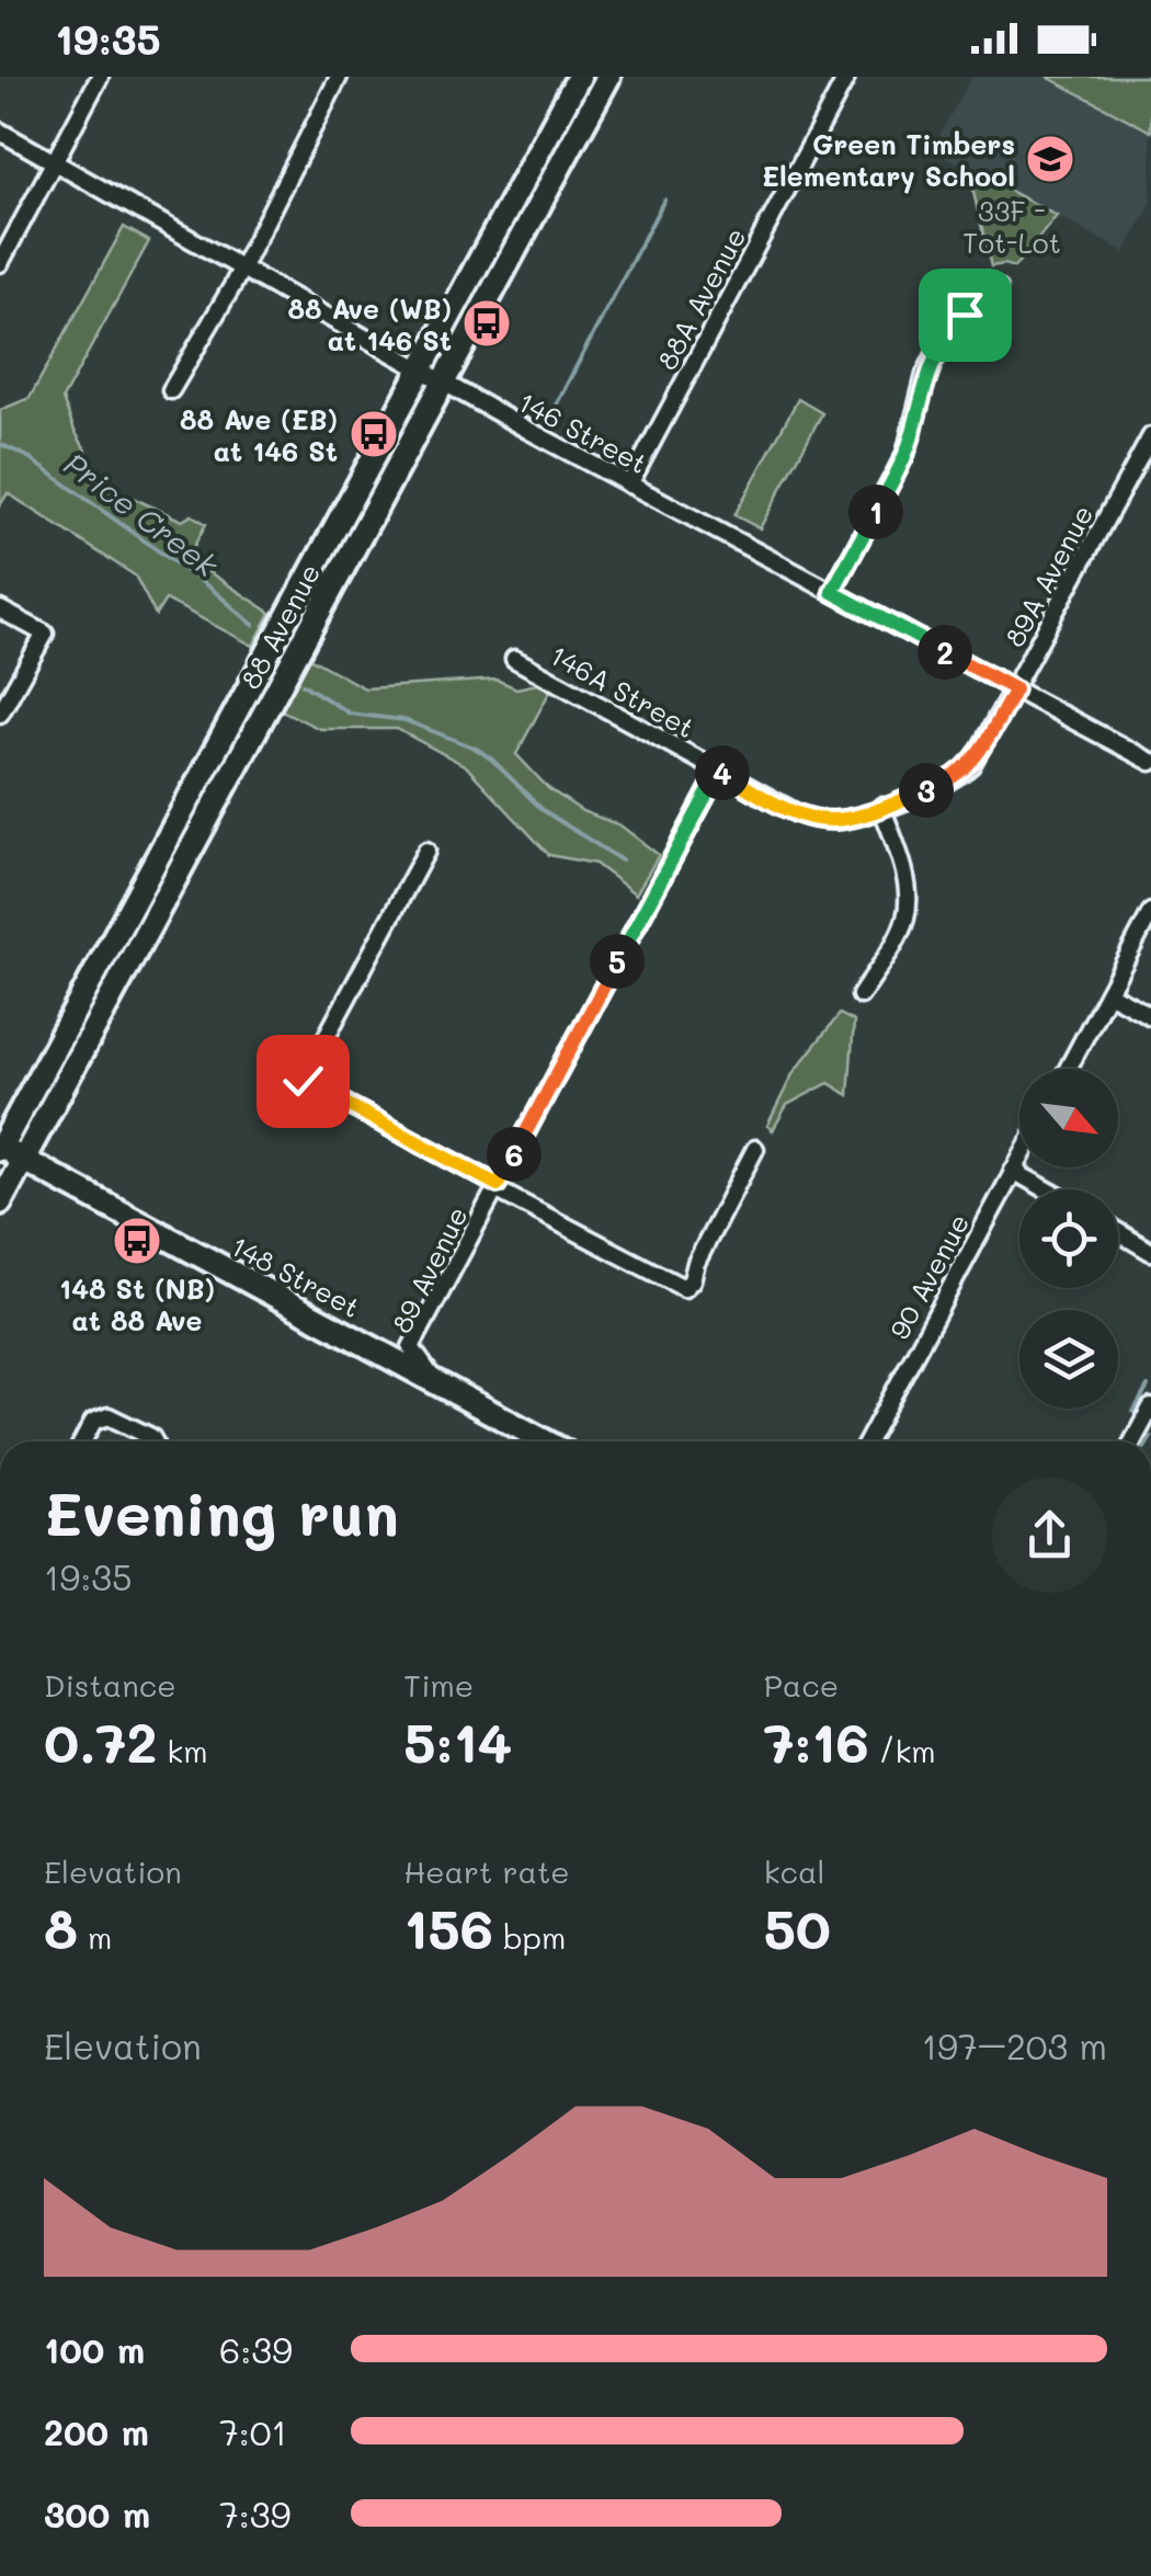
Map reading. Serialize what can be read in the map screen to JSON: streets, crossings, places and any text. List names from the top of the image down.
{
  "streets": {
    "main road": ["88 Avenue", "148 Street"],
    "street": [
      "88A Avenue",
      "146 Street",
      "89A Avenue",
      "146A Street",
      "89 Avenue",
      "90 Avenue"
    ]
  },
  "crossings": [
    ["88A Avenue", "146 Street"],
    ["146 Street", "89A Avenue"],
    ["146 Street", "88 Avenue"],
    ["89A Avenue", "146A Street"],
    ["88 Avenue", "148 Street"],
    ["146A Street", "89 Avenue"],
    ["89 Avenue", "148 Street"]
  ],
  "water": ["Price Creek"],
  "parks": ["33F - Tot-Lot"],
  "places": {
    "school or university": ["Green Timbers Elementary School"],
    "bus stop": ["88 Ave (WB) at 146 St", "88 Ave (EB) at 146 St", "148 St (NB) at 88 Ave"]
  },
  "north": "bottom right",
  "page": {
    "status": "19:35",
    "pins": [
      "1",
      "2",
      "4",
      "3",
      "5",
      "6"
    ],
    "heading": ["Evening run", "19:35"],
    "stats": [
      ["Distance", "0.72 km"],
      ["Time", "5:14"],
      ["Pace", "7:16 /km"],
      ["Elevation", "8 m"],
      ["Heart rate", "156 bpm"],
      ["kcal", "50"]
    ],
    "chart": ["Elevation", "197–203 m"],
    "list": [
      {
        "name": "100 m",
        "note": "6:39"
      },
      {
        "name": "200 m",
        "note": "7:01"
      },
      {
        "name": "300 m",
        "note": "7:39"
      }
    ]
  }
}
